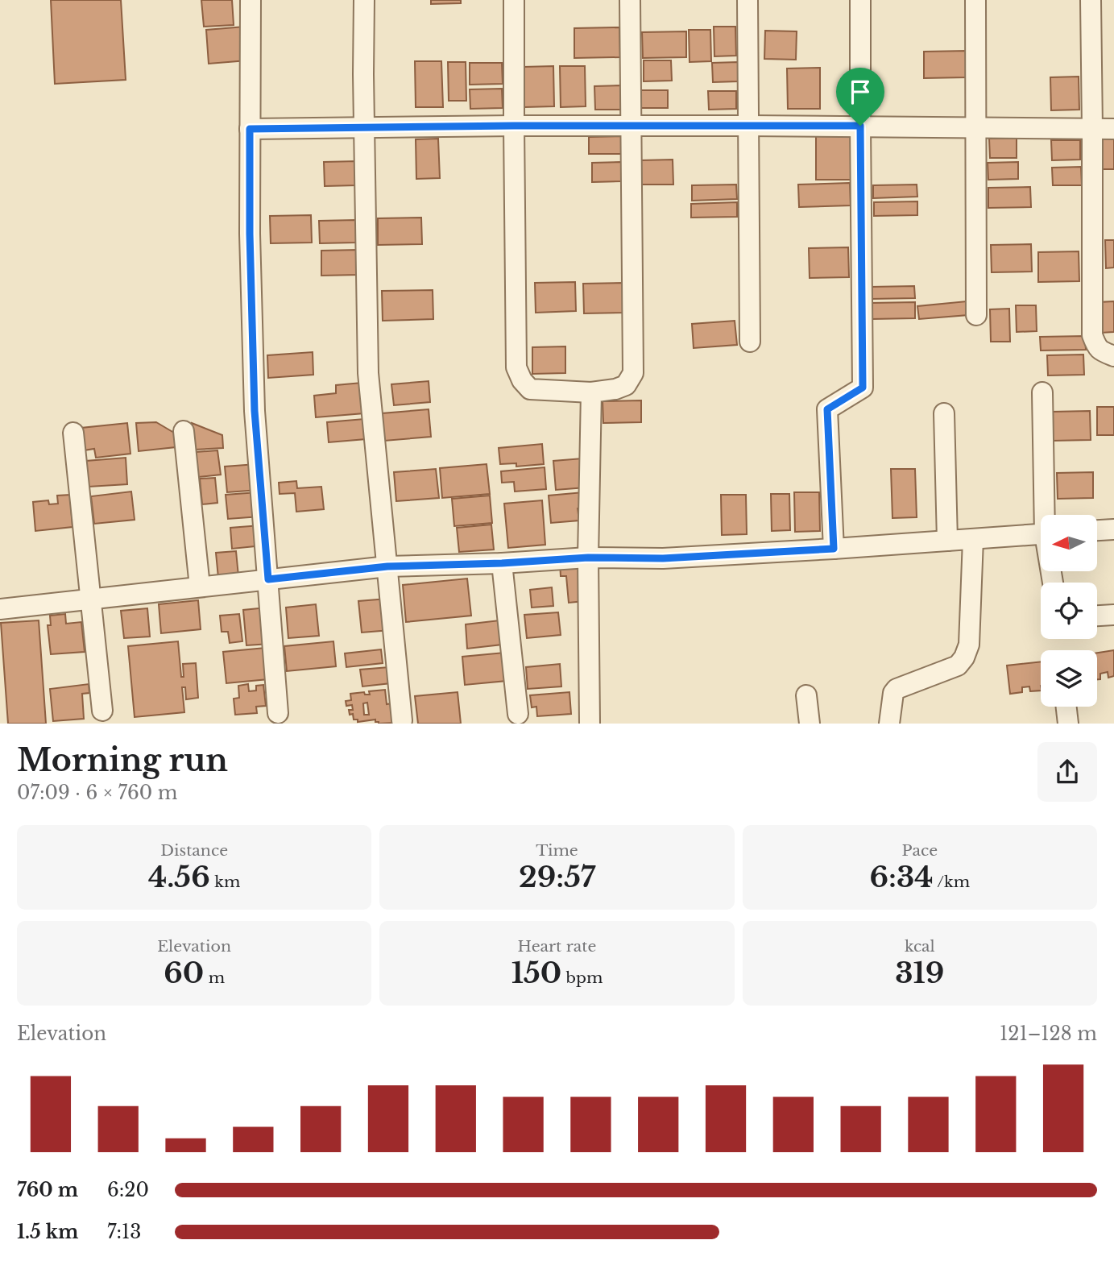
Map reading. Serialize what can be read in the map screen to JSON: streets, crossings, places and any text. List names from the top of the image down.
{
  "north": "left",
  "page": {
    "heading": ["Morning run", "07:09 · 6 × 760 m"],
    "stats": [
      ["Distance", "4.56 km"],
      ["Time", "29:57"],
      ["Pace", "6:34 /km"],
      ["Elevation", "60 m"],
      ["Heart rate", "150 bpm"],
      ["kcal", "319"]
    ],
    "chart": ["Elevation", "121–128 m"],
    "list": [
      {
        "name": "760 m",
        "note": "6:20"
      },
      {
        "name": "1.5 km",
        "note": "7:13"
      }
    ]
  }
}
